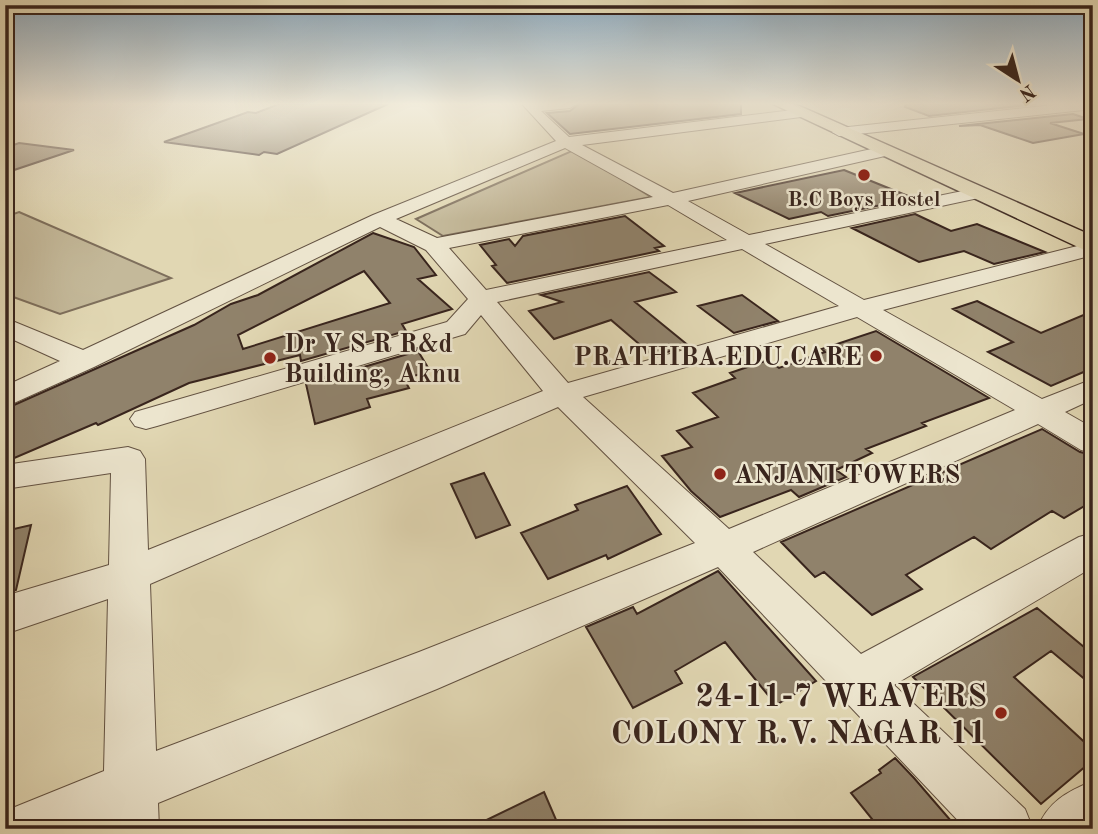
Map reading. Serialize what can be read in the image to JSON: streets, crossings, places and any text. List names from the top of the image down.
{
  "places": [
    "B.C Boys Hostel",
    "PRATHIBA.EDU.CARE",
    "Dr Y S R R&d Building, Aknu",
    "ANJANI TOWERS",
    "24-11-7 WEAVERS COLONY R.V. NAGAR 11"
  ],
  "north": "bottom right"
}
